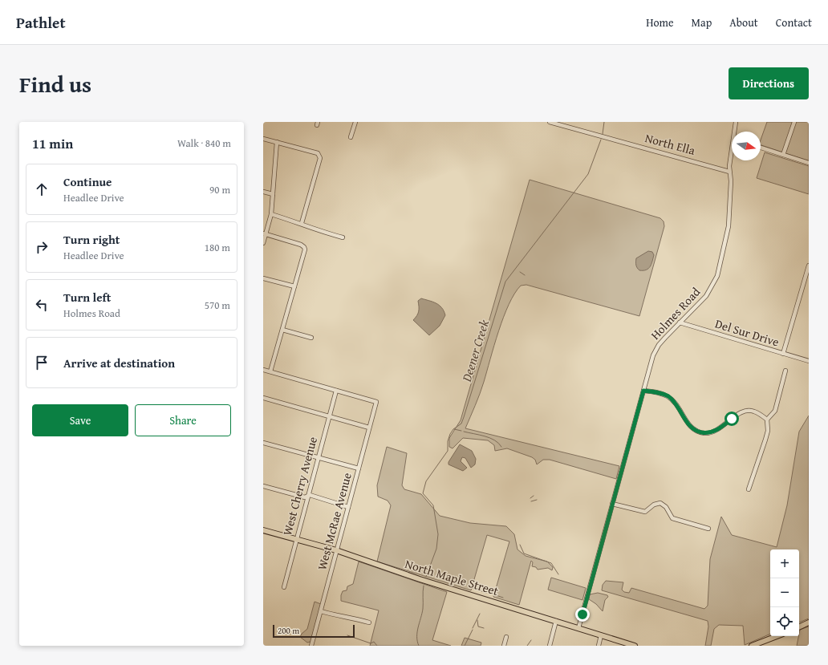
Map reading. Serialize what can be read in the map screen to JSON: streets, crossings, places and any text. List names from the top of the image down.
{
  "streets": {
    "main road": ["North Maple Street"],
    "street": [
      "North Ella",
      "Holmes Road",
      "Del Sur Drive",
      "West Cherry Avenue",
      "West McRae Avenue"
    ]
  },
  "crossings": [
    ["North Ella", "Holmes Road"],
    ["Holmes Road", "Del Sur Drive"],
    ["Holmes Road", "North Maple Street"],
    ["West Cherry Avenue", "West McRae Avenue"],
    ["West Cherry Avenue", "North Maple Street"],
    ["West McRae Avenue", "North Maple Street"]
  ],
  "water": ["Deener Creek"],
  "scale_bar": "200 m",
  "north": "right",
  "page": {
    "header": "Pathlet",
    "nav": [
      "Home",
      "Map",
      "About",
      "Contact"
    ],
    "title": "Find us",
    "buttons": [
      "Directions",
      ["Save", "Share"]
    ],
    "heading": ["11 min", "Walk · 840 m"],
    "list": [
      ["Continue", "Headlee Drive", "90 m"],
      ["Turn right", "Headlee Drive", "180 m"],
      ["Turn left", "Holmes Road", "570 m"],
      "Arrive at destination"
    ],
    "map_buttons": ["+", "−"],
    "scale": "200 m"
  }
}
